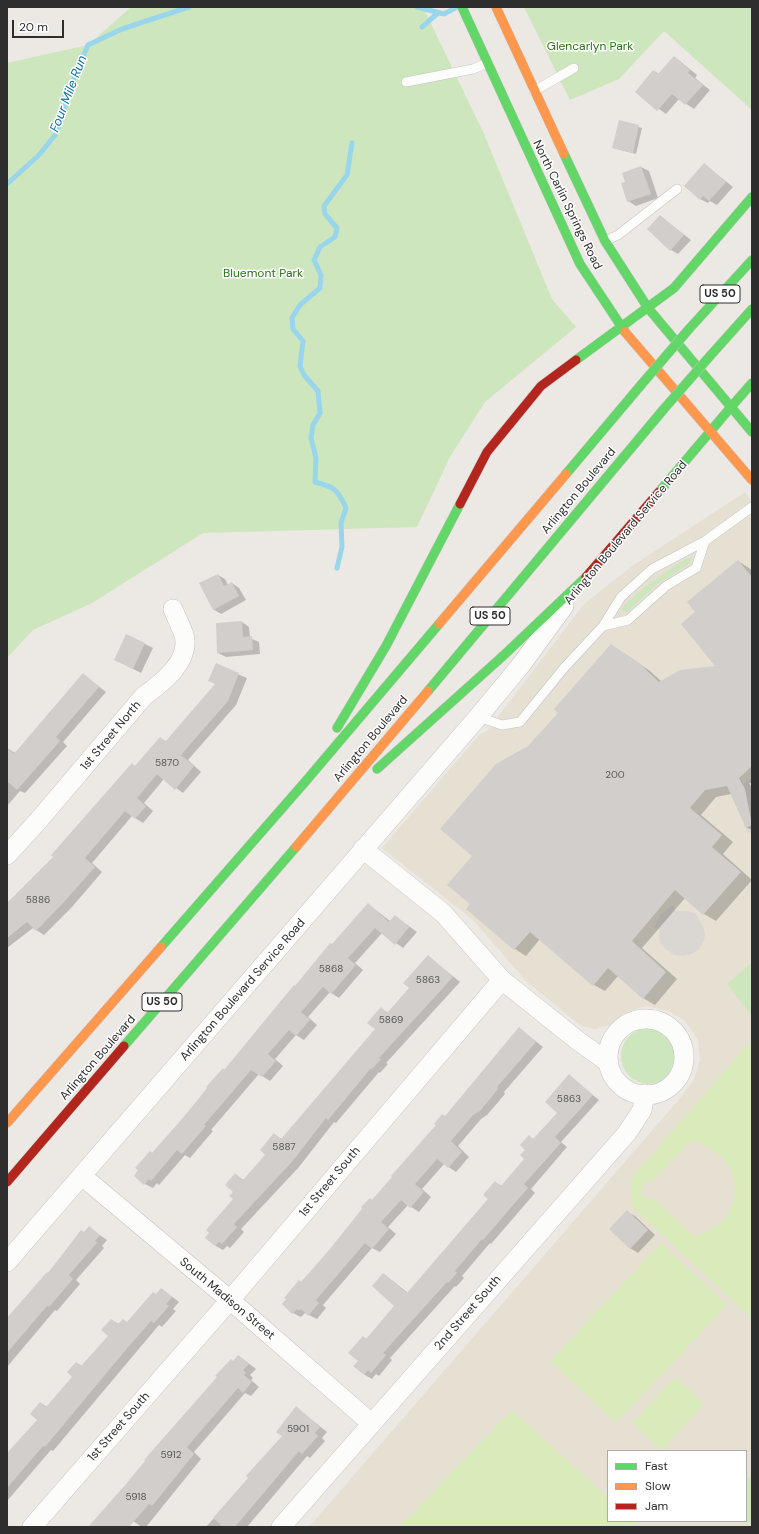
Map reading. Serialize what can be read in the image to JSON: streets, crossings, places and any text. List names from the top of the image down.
{
  "streets": {
    "main road": [
      "North Carlin Springs Road",
      "US 50",
      "Arlington Boulevard",
      "Arlington Boulevard Service Road"
    ],
    "street": [
      "1st Street North",
      "1st Street South",
      "South Madison Street",
      "2nd Street South"
    ]
  },
  "crossings": [
    ["North Carlin Springs Road", "Arlington Boulevard Service Road"],
    ["Arlington Boulevard Service Road", "South Madison Street"],
    ["1st Street South", "South Madison Street"],
    ["South Madison Street", "2nd Street South"]
  ],
  "water": ["Four Mile Run"],
  "parks": ["Glencarlyn Park", "Bluemont Park"],
  "house_numbers": [
    "5870",
    "200",
    "5886",
    "5868",
    "5863",
    "5869",
    "5863",
    "5887",
    "5901",
    "5912",
    "5918"
  ],
  "legend": ["Fast", "Slow", "Jam"],
  "scale_bar": "20 m"
}
